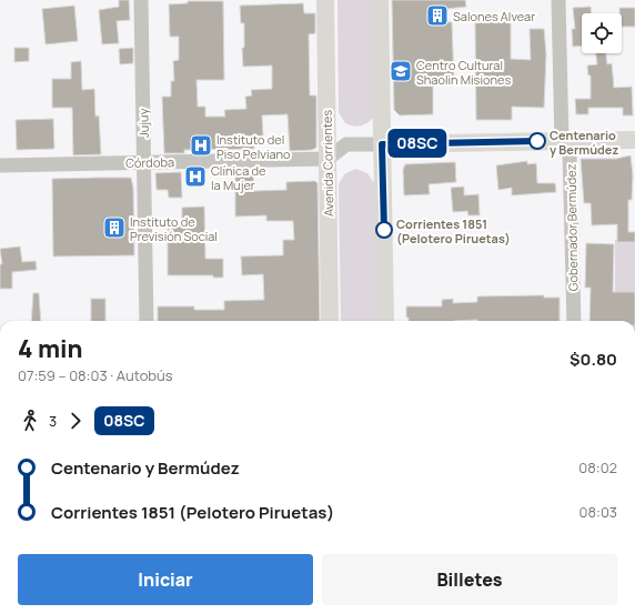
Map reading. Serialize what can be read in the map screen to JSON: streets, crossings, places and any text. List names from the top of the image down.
{
  "streets": {
    "main road": ["Avenida Corrientes"],
    "street": ["Jujuy", "Córdoba", "Gobernador Bermúdez"]
  },
  "crossings": [
    ["Jujuy", "Córdoba"],
    ["Córdoba", "Avenida Corrientes"]
  ],
  "places": {
    "building": ["Salones Alvear", "Instituto de Previsión Social"],
    "school or university": ["Centro Cultural Shaolin Misiones"],
    "other": ["Centenario y Bermúdez", "Corrientes 1851 (Pelotero Piruetas)"],
    "hospital": ["Instituto del Piso Pelviano", "Clínica de la Mujer"]
  },
  "lines": ["bus line 08SC"],
  "page": {
    "on_map": "08SC",
    "heading": ["4 min", "07:59 – 08:03 · Autobús", "$0.80"],
    "legs": ["3", "08SC"],
    "list": [
      {
        "name": "Centenario y Bermúdez",
        "value": "08:02"
      },
      {
        "name": "Corrientes 1851 (Pelotero Piruetas)",
        "value": "08:03"
      }
    ],
    "buttons": ["Iniciar", "Billetes"]
  }
}
